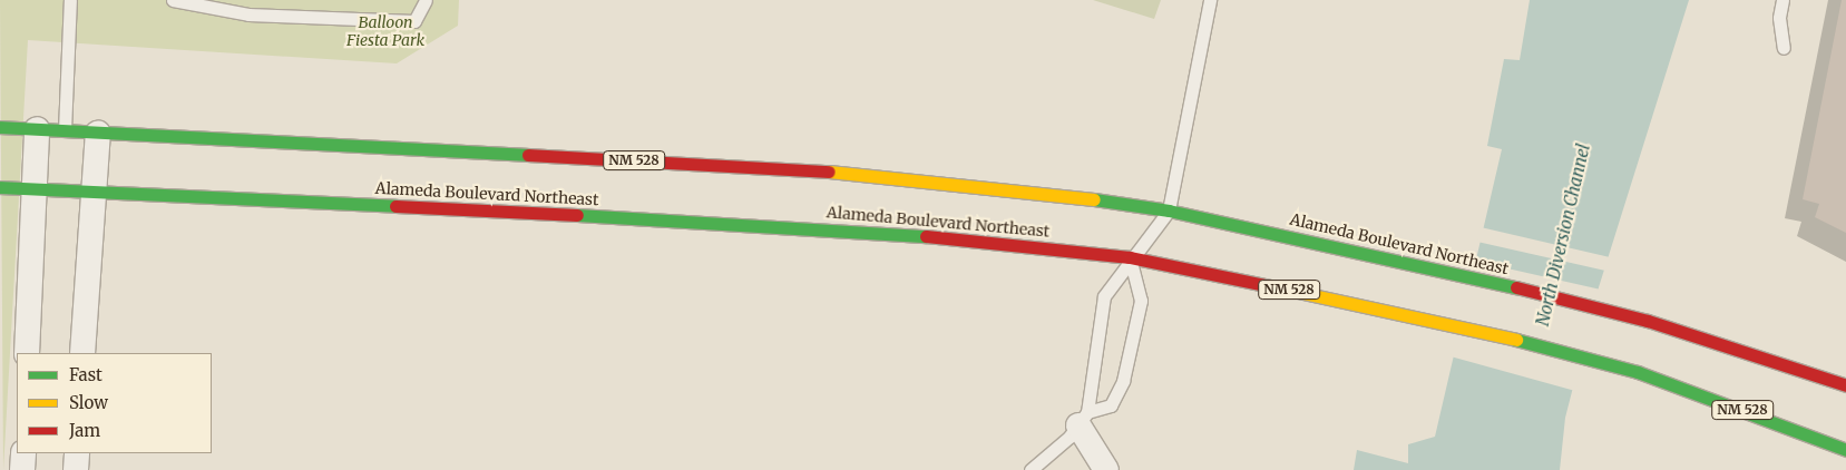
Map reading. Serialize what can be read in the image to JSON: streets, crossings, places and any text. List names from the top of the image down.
{
  "streets": {
    "main road": ["NM 528", "Alameda Boulevard Northeast"]
  },
  "water": ["North Diversion Channel"],
  "parks": ["Balloon Fiesta Park"],
  "legend": ["Fast", "Slow", "Jam"]
}
